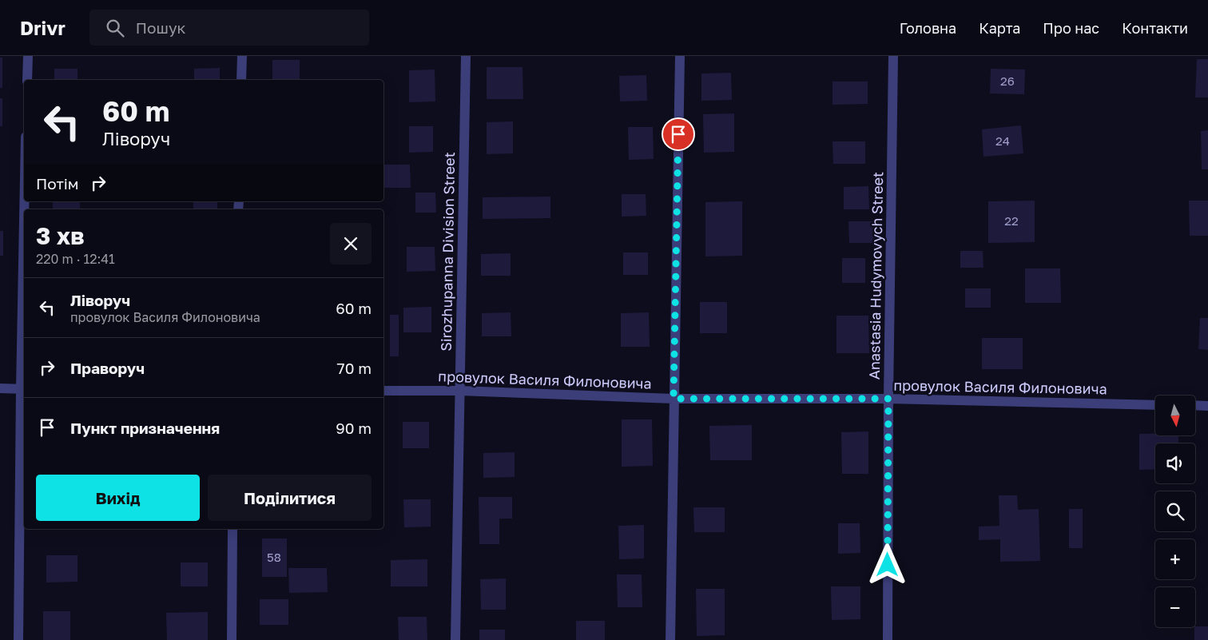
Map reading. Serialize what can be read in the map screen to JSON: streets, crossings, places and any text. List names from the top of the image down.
{
  "streets": {
    "street": ["Sirozhupanna Division Street", "Anastasia Hudymovych Street", "провулок Василя Филоновича"]
  },
  "crossings": [
    ["Sirozhupanna Division Street", "провулок Василя Филоновича"],
    ["Anastasia Hudymovych Street", "провулок Василя Филоновича"]
  ],
  "house_numbers": [
    "26",
    "24",
    "22",
    "58"
  ],
  "north": "bottom",
  "page": {
    "header": "Drivr",
    "search": "Пошук",
    "nav": [
      "Головна",
      "Карта",
      "Про нас",
      "Контакти"
    ],
    "turn": ["60 m", "Ліворуч"],
    "then": "Потім",
    "heading": ["3 хв", "220 m · 12:41"],
    "list": [
      {
        "name": "Ліворуч",
        "note": "провулок Василя Филоновича",
        "value": "60 m"
      },
      {
        "name": "Праворуч",
        "value": "70 m"
      },
      {
        "name": "Пункт призначення",
        "value": "90 m"
      }
    ],
    "map_buttons": ["+", "−"],
    "buttons": ["Вихід", "Поділитися"]
  }
}
